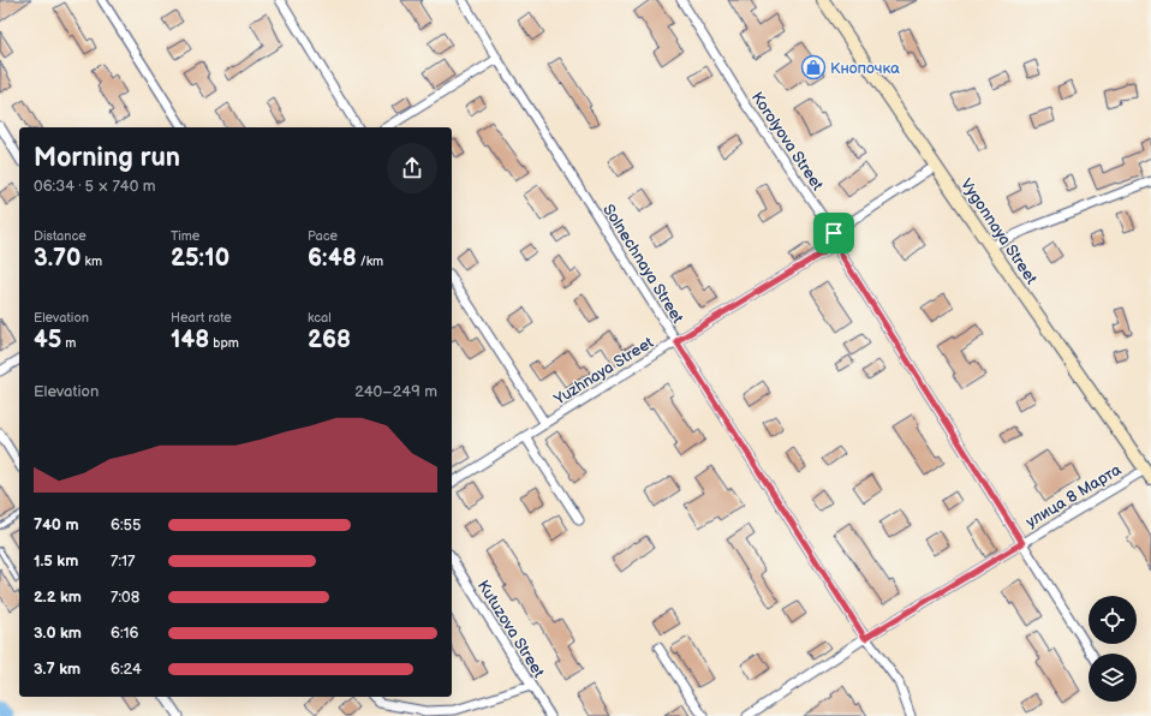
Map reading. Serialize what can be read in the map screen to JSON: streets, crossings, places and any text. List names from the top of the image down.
{
  "streets": {
    "street": [
      "Korolyova Street",
      "Vygonnaya Street",
      "Solnechnaya Street",
      "Yuzhnaya Street",
      "улица 8 Марта",
      "Kutuzova Street"
    ]
  },
  "crossings": [
    ["Korolyova Street", "Yuzhnaya Street"],
    ["Korolyova Street", "улица 8 Марта"],
    ["Vygonnaya Street", "Yuzhnaya Street"],
    ["Vygonnaya Street", "улица 8 Марта"],
    ["Solnechnaya Street", "Yuzhnaya Street"],
    ["Solnechnaya Street", "улица 8 Марта"]
  ],
  "places": {
    "shop": ["Кнопочка"]
  },
  "page": {
    "heading": ["Morning run", "06:34 · 5 × 740 m"],
    "stats": [
      ["Distance", "3.70 km"],
      ["Time", "25:10"],
      ["Pace", "6:48 /km"],
      ["Elevation", "45 m"],
      ["Heart rate", "148 bpm"],
      ["kcal", "268"]
    ],
    "chart": ["Elevation", "240–249 m"],
    "list": [
      {
        "name": "740 m",
        "note": "6:55"
      },
      {
        "name": "1.5 km",
        "note": "7:17"
      },
      {
        "name": "2.2 km",
        "note": "7:08"
      },
      {
        "name": "3.0 km",
        "note": "6:16"
      },
      {
        "name": "3.7 km",
        "note": "6:24"
      }
    ]
  }
}
